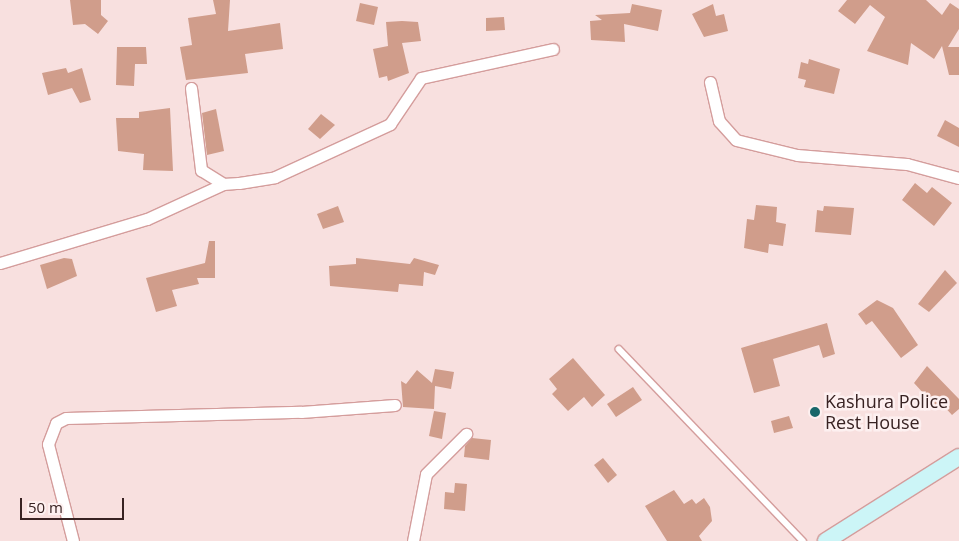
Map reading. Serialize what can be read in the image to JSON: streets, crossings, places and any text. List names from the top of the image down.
{
  "places": ["Kashura Police Rest House"],
  "scale_bar": "50 m"
}
